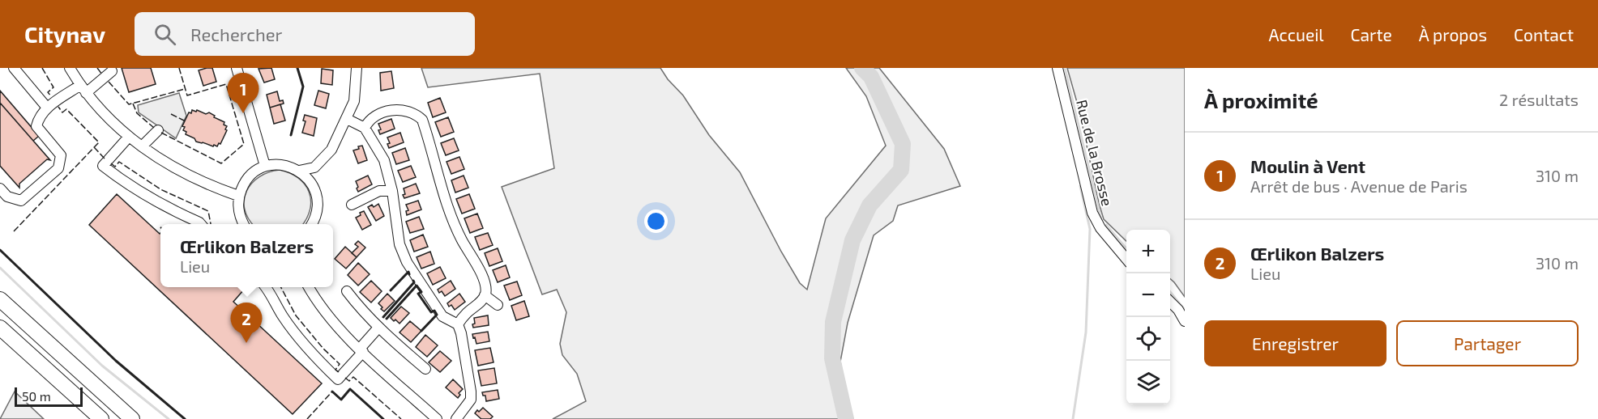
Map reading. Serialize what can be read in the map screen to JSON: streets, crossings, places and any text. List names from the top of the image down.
{
  "streets": {
    "street": ["Rue de la Brosse"]
  },
  "scale_bar": "50 m",
  "page": {
    "header": "Citynav",
    "search": "Rechercher",
    "nav": [
      "Accueil",
      "Carte",
      "À propos",
      "Contact"
    ],
    "heading": ["À proximité", "2 résultats"],
    "pins": ["1", "2"],
    "list": [
      {
        "mark": "1",
        "name": "Moulin à Vent",
        "note": "Arrêt de bus · Avenue de Paris",
        "value": "310 m"
      },
      {
        "mark": "2",
        "name": "Œrlikon Balzers",
        "note": "Lieu",
        "value": "310 m"
      }
    ],
    "popup": ["Œrlikon Balzers", "Lieu"],
    "map_buttons": ["+", "−"],
    "buttons": ["Enregistrer", "Partager"],
    "scale": "50 m"
  }
}
